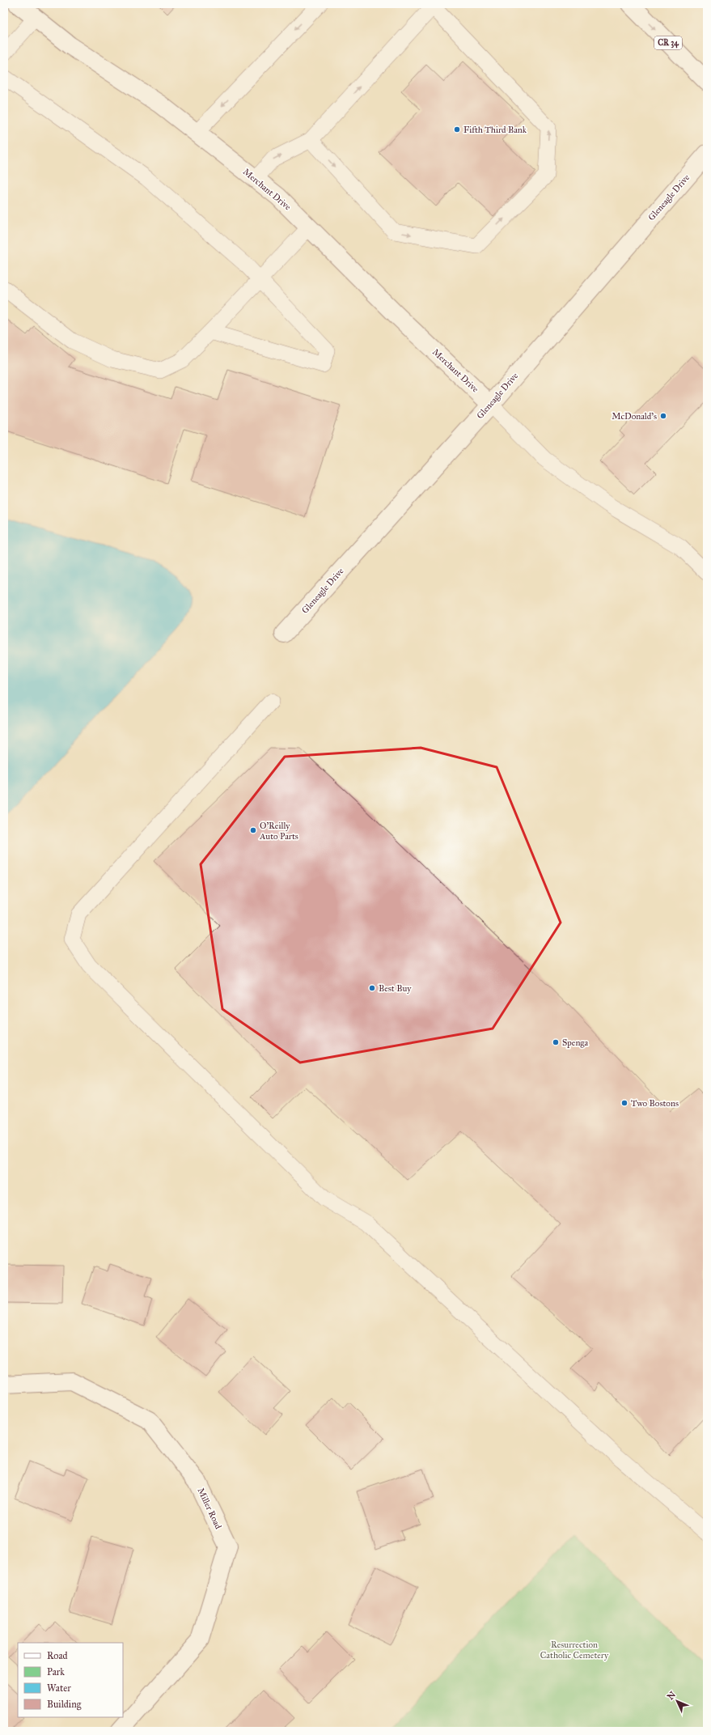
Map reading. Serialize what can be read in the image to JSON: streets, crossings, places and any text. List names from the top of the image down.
{
  "streets": {
    "street": [
      "CR 34",
      "Merchant Drive",
      "Gleneagle Drive",
      "Miller Road"
    ]
  },
  "crossings": [
    ["Merchant Drive", "Gleneagle Drive"]
  ],
  "parks": ["Resurrection Catholic Cemetery"],
  "places": [
    "Fifth Third Bank",
    "McDonald's",
    "O'Reilly Auto Parts",
    "Best Buy",
    "Spenga",
    "Two Bostons"
  ],
  "legend": [
    "Road",
    "Park",
    "Water",
    "Building"
  ],
  "north": "top left"
}
